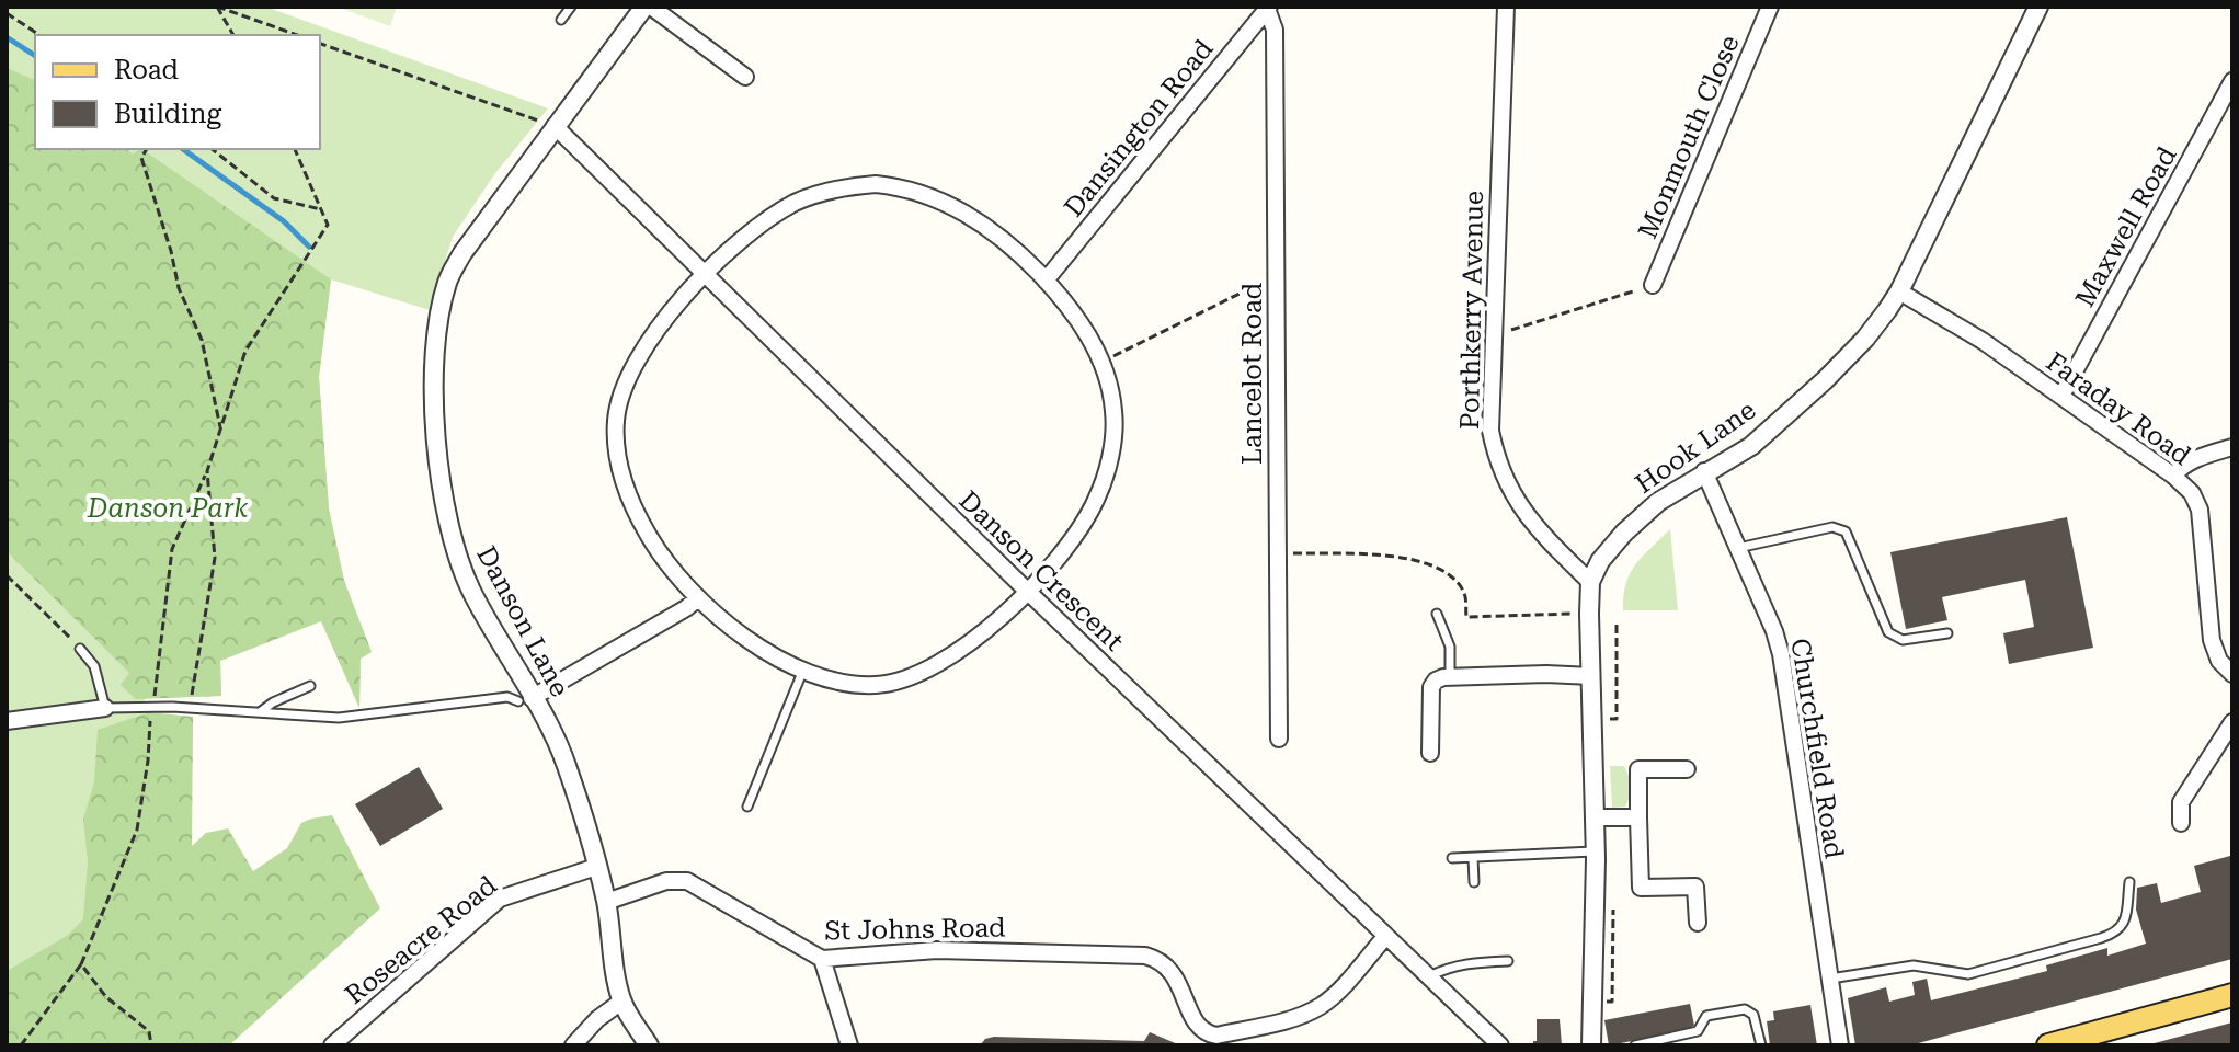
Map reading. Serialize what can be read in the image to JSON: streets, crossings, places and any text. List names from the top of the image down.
{
  "streets": {
    "street": [
      "Dansington Road",
      "Monmouth Close",
      "Maxwell Road",
      "Porthkerry Avenue",
      "Lancelot Road",
      "Faraday Road",
      "Hook Lane",
      "Danson Crescent",
      "Danson Lane",
      "Churchfield Road",
      "St Johns Road",
      "Roseacre Road"
    ]
  },
  "crossings": [
    ["Dansington Road", "Lancelot Road"],
    ["Maxwell Road", "Faraday Road"],
    ["Porthkerry Avenue", "Hook Lane"],
    ["Faraday Road", "Hook Lane"],
    ["Hook Lane", "Churchfield Road"],
    ["Danson Crescent", "Danson Lane"],
    ["Danson Crescent", "St Johns Road"],
    ["Danson Lane", "St Johns Road"],
    ["Danson Lane", "Roseacre Road"]
  ],
  "parks": ["Danson Park"],
  "legend": ["Road", "Building"]
}
